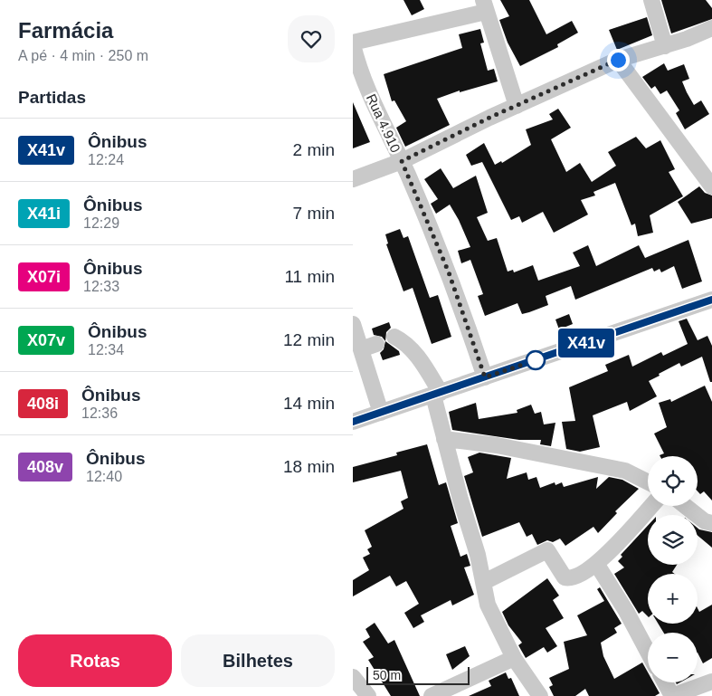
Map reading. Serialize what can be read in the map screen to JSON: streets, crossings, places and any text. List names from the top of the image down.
{
  "streets": {
    "street": ["Rua 4.910"]
  },
  "lines": ["bus line X41v"],
  "scale_bar": "50 m",
  "page": {
    "heading": [
      ["Farmácia", "A pé · 4 min · 250 m"],
      "Partidas"
    ],
    "on_map": "X41v",
    "list": [
      {
        "mark": "X41v",
        "name": "Ônibus",
        "note": "12:24",
        "value": "2 min"
      },
      {
        "mark": "X41i",
        "name": "Ônibus",
        "note": "12:29",
        "value": "7 min"
      },
      {
        "mark": "X07i",
        "name": "Ônibus",
        "note": "12:33",
        "value": "11 min"
      },
      {
        "mark": "X07v",
        "name": "Ônibus",
        "note": "12:34",
        "value": "12 min"
      },
      {
        "mark": "408i",
        "name": "Ônibus",
        "note": "12:36",
        "value": "14 min"
      },
      {
        "mark": "408v",
        "name": "Ônibus",
        "note": "12:40",
        "value": "18 min"
      }
    ],
    "map_buttons": ["+", "−"],
    "buttons": ["Rotas", "Bilhetes"],
    "scale": "50 m"
  }
}
